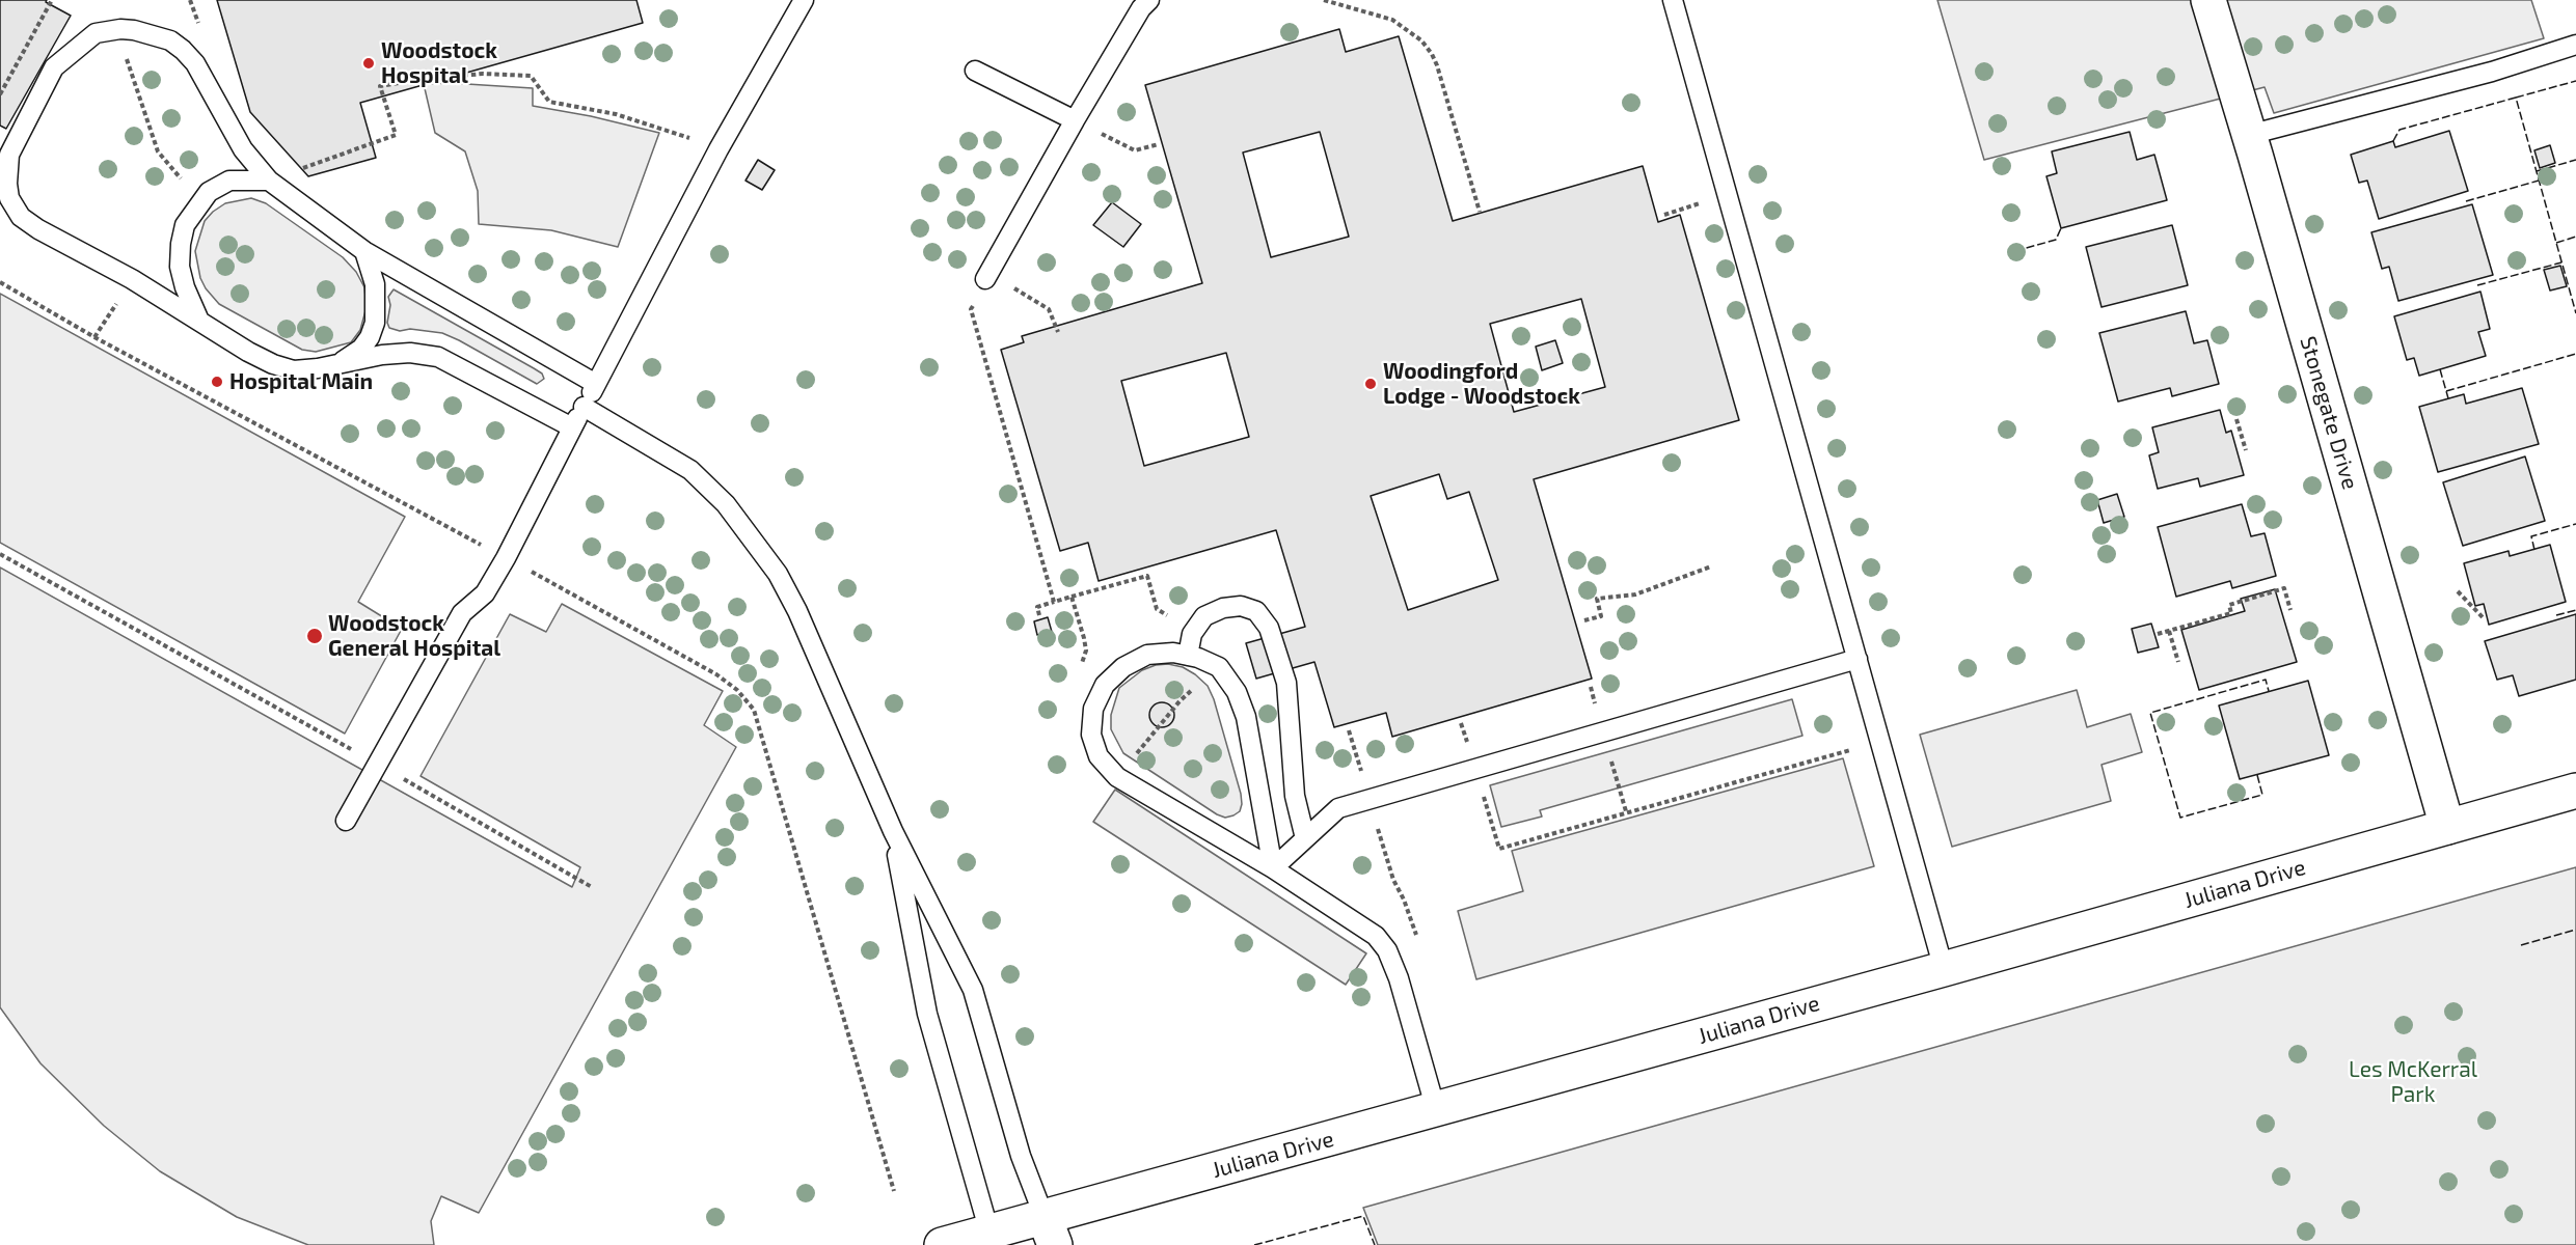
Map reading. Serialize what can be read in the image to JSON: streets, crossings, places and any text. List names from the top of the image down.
{
  "streets": {
    "street": ["Stonegate Drive", "Juliana Drive"]
  },
  "crossings": [
    ["Stonegate Drive", "Juliana Drive"]
  ],
  "parks": ["Les McKerral Park"],
  "places": [
    "Woodstock Hospital",
    "Hospital Main",
    "Woodingford Lodge - Woodstock",
    "Woodstock General Hospital"
  ]
}
